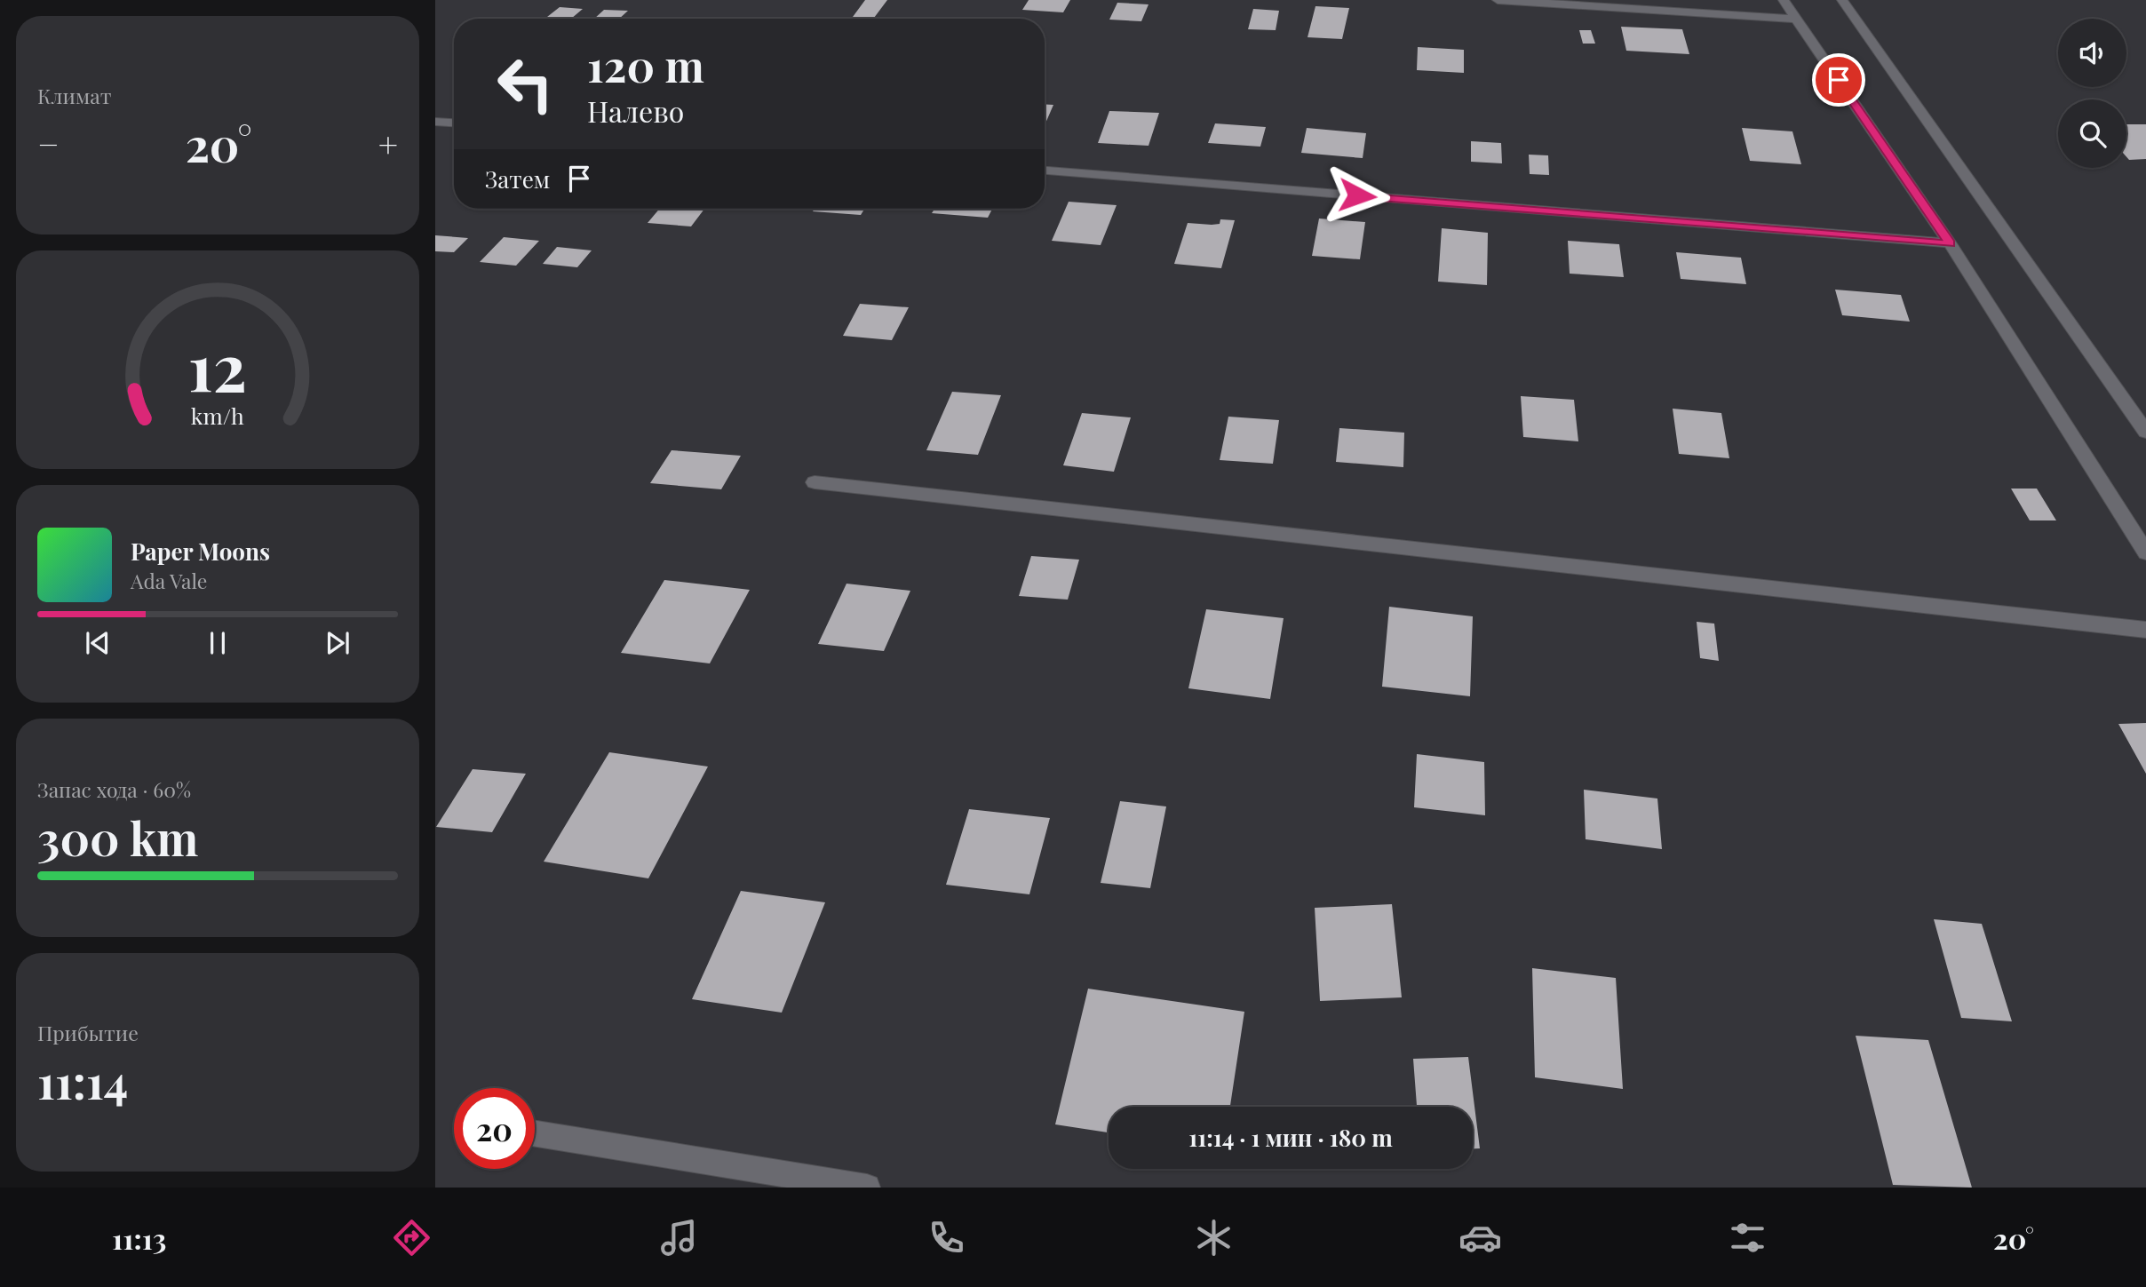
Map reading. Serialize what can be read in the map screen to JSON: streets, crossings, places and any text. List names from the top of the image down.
{
  "page": {
    "tile": [
      "Климат",
      ["Запас хода · 60%", "300 km"],
      ["Прибытие", "11:14"]
    ],
    "turn": ["120 m", "Налево"],
    "heat": ["−", "20°", "+"],
    "then": "Затем",
    "song": ["Paper Moons", "Ada Vale"],
    "limit": "20",
    "trip": "11:14 · 1 мин · 180 m",
    "tabs": ["11:13", "20°"],
    "gauge": ["12", "km/h"]
  }
}
